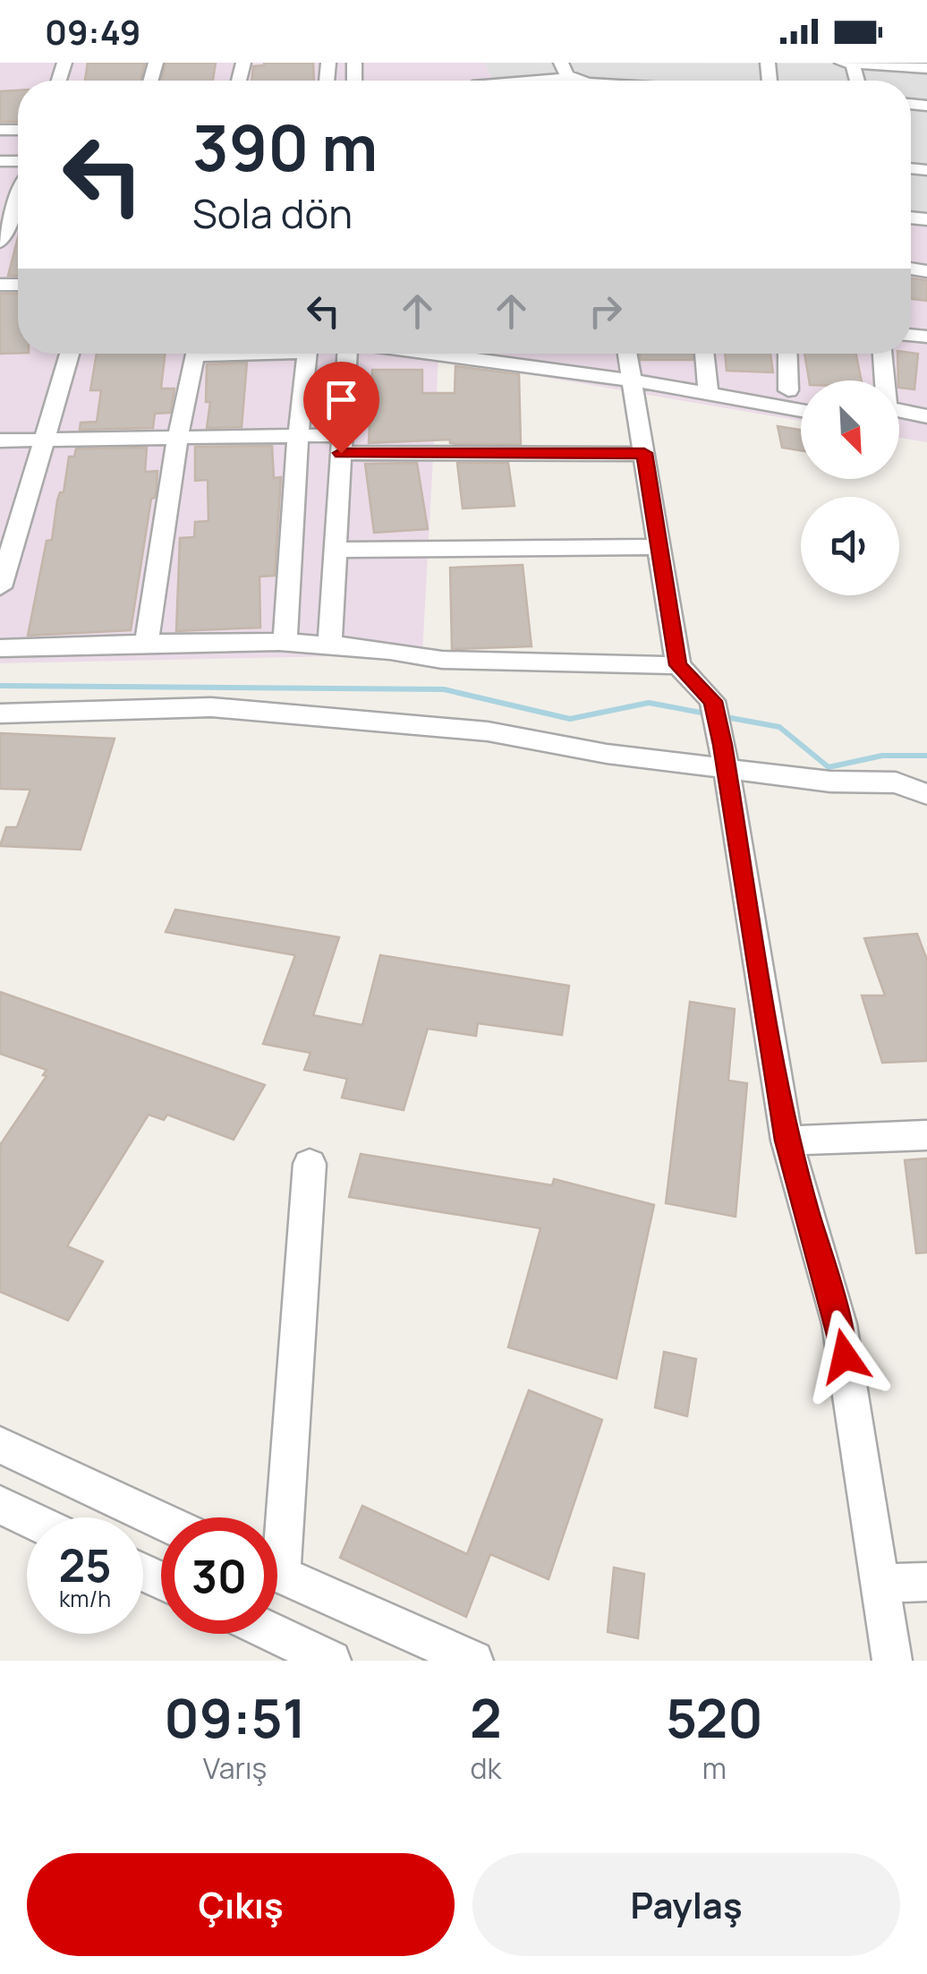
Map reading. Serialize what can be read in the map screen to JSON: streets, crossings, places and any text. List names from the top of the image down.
{
  "north": "bottom right",
  "page": {
    "status": "09:49",
    "turn": ["390 m", "Sola dön"],
    "speed": "25 km/h",
    "limit": "30",
    "eta": [
      "09:51",
      "Varış",
      "2",
      "dk",
      "520",
      "m"
    ],
    "buttons": ["Çıkış", "Paylaş"]
  }
}
